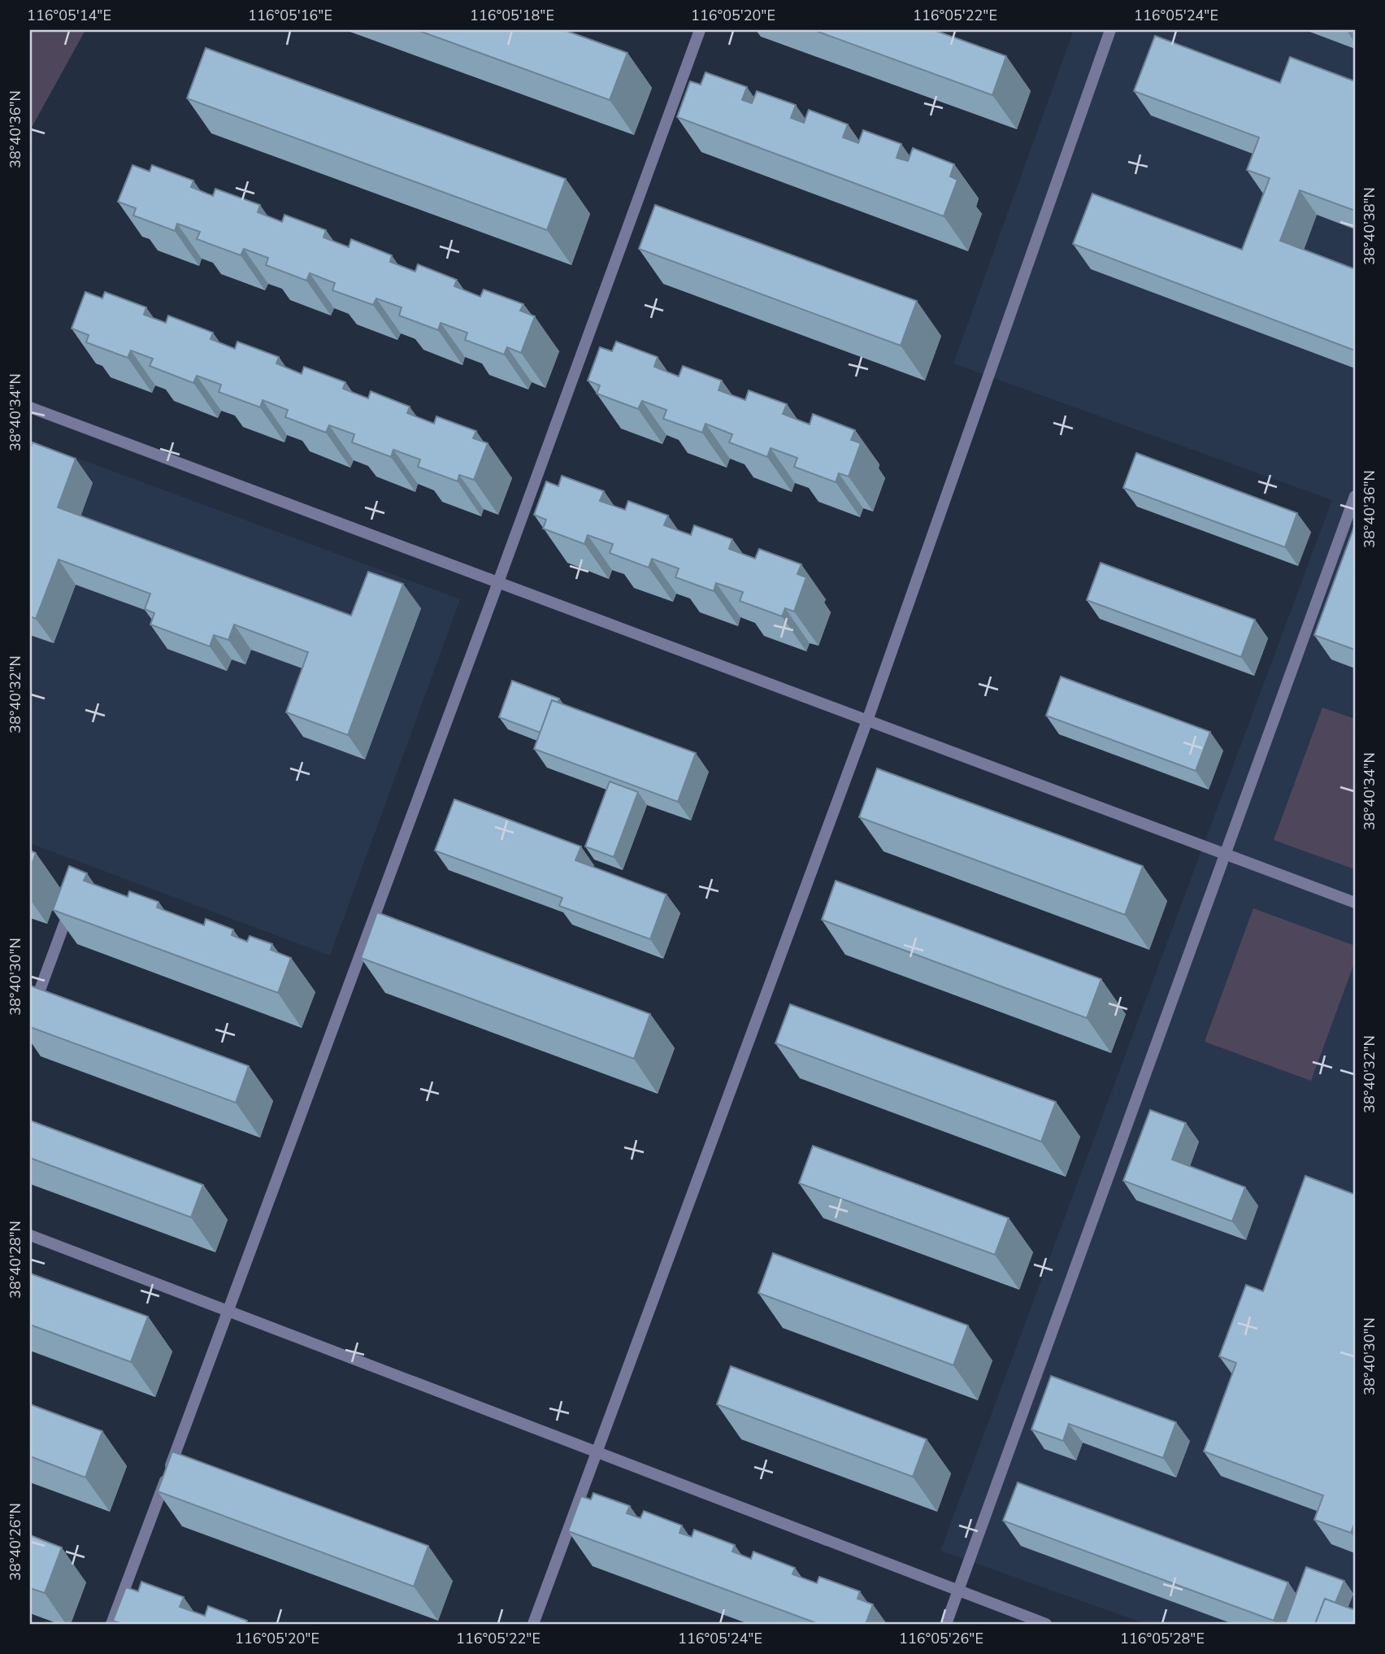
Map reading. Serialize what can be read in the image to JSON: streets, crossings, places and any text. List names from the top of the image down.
{
  "coordinates": [
    "116°05'14\"E",
    "116°05'16\"E",
    "116°05'18\"E",
    "116°05'20\"E",
    "116°05'22\"E",
    "116°05'24\"E",
    "38°40'36\"N",
    "38°40'38\"N",
    "38°40'34\"N",
    "38°40'32\"N",
    "38°40'30\"N",
    "38°40'28\"N",
    "38°40'26\"N",
    "116°05'26\"E",
    "116°05'28\"E"
  ]
}
